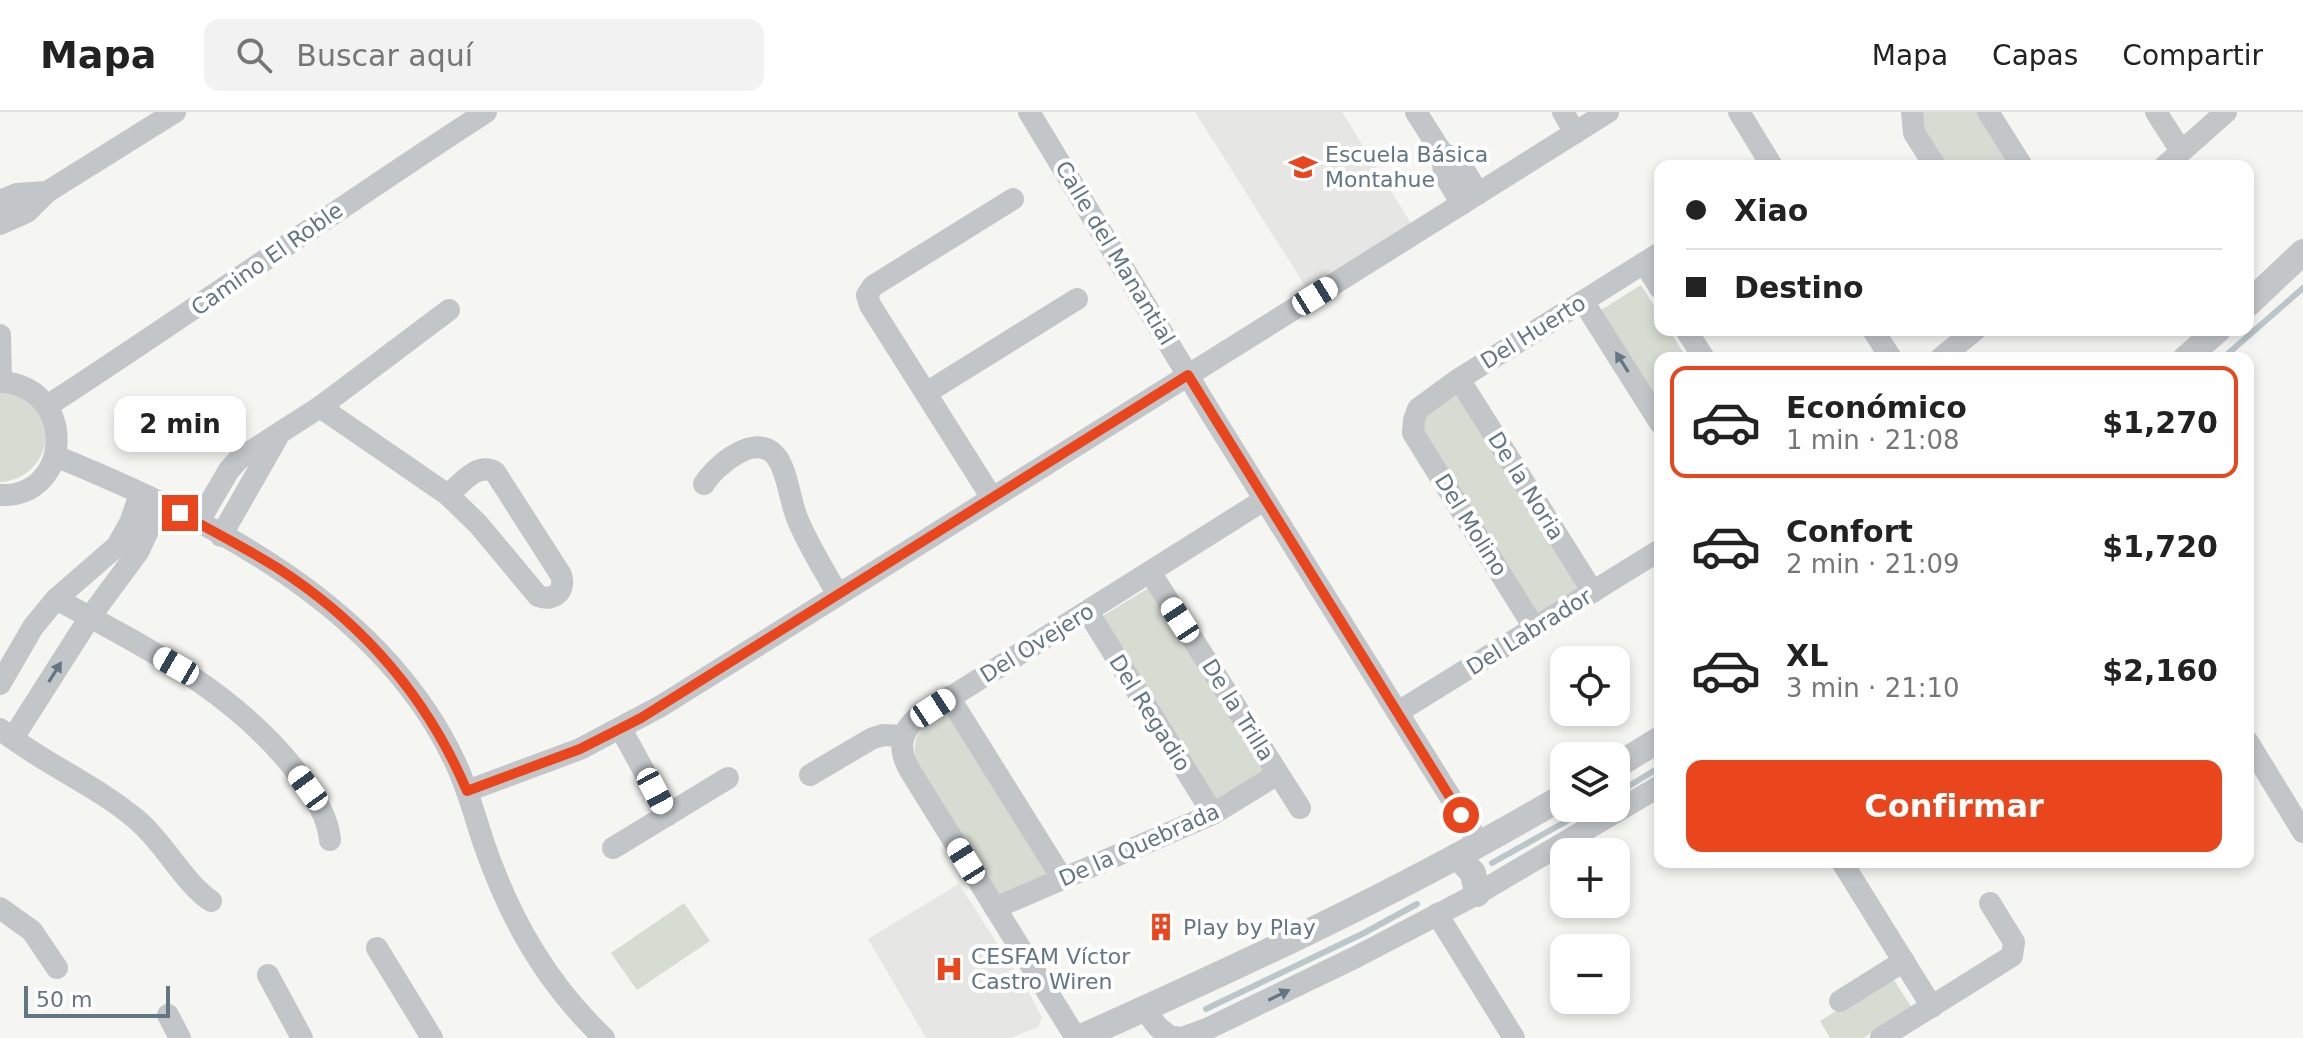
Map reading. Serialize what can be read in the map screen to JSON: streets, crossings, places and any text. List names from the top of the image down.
{
  "streets": {
    "street": [
      "Calle del Manantial",
      "Camino El Roble",
      "Del Huerto",
      "De la Noria",
      "Del Molino",
      "Del Labrador",
      "Del Ovejero",
      "De la Trilla",
      "Del Regadio",
      "De la Quebrada"
    ]
  },
  "crossings": [
    ["Calle del Manantial", "Del Labrador"],
    ["Calle del Manantial", "Del Ovejero"],
    ["Del Huerto", "De la Noria"],
    ["Del Huerto", "Del Molino"],
    ["De la Noria", "Del Labrador"],
    ["Del Molino", "Del Labrador"],
    ["Del Ovejero", "De la Trilla"],
    ["Del Ovejero", "Del Regadio"],
    ["De la Trilla", "De la Quebrada"],
    ["Del Regadio", "De la Quebrada"]
  ],
  "places": {
    "school or university": ["Escuela Básica Montahue"],
    "building": ["Play by Play"],
    "hospital": ["CESFAM Víctor Castro Wiren"]
  },
  "scale_bar": "50 m",
  "page": {
    "header": "Mapa",
    "search": "Buscar aquí",
    "nav": ["Mapa", "Capas", "Compartir"],
    "banner": ["Xiao", "Destino"],
    "list": [
      {
        "name": "Económico",
        "note": "1 min · 21:08",
        "value": "$1,270"
      },
      {
        "name": "Confort",
        "note": "2 min · 21:09",
        "value": "$1,720"
      },
      {
        "name": "XL",
        "note": "3 min · 21:10",
        "value": "$2,160"
      }
    ],
    "bubble": "2 min",
    "map_buttons": ["+", "−"],
    "buttons": "Confirmar",
    "scale": "50 m"
  }
}
